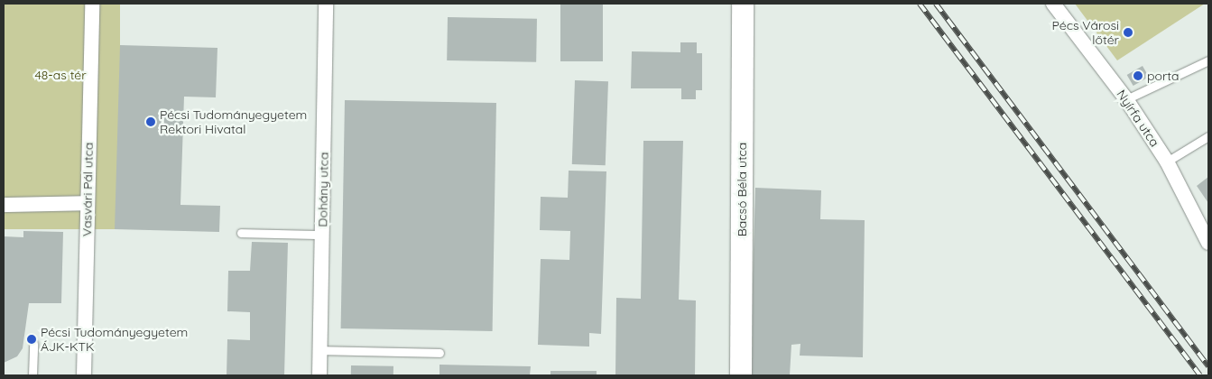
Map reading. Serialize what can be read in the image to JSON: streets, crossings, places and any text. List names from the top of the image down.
{
  "streets": {
    "street": [
      "Nyírfa utca",
      "Vasvári Pál utca",
      "Dohány utca",
      "Bacsó Béla utca"
    ]
  },
  "parks": ["48-as tér"],
  "places": [
    "Pécs Városi lőtér",
    "porta",
    "Pécsi Tudományegyetem Rektori Hivatal",
    "Pécsi Tudományegyetem ÁJK-KTK"
  ]
}
